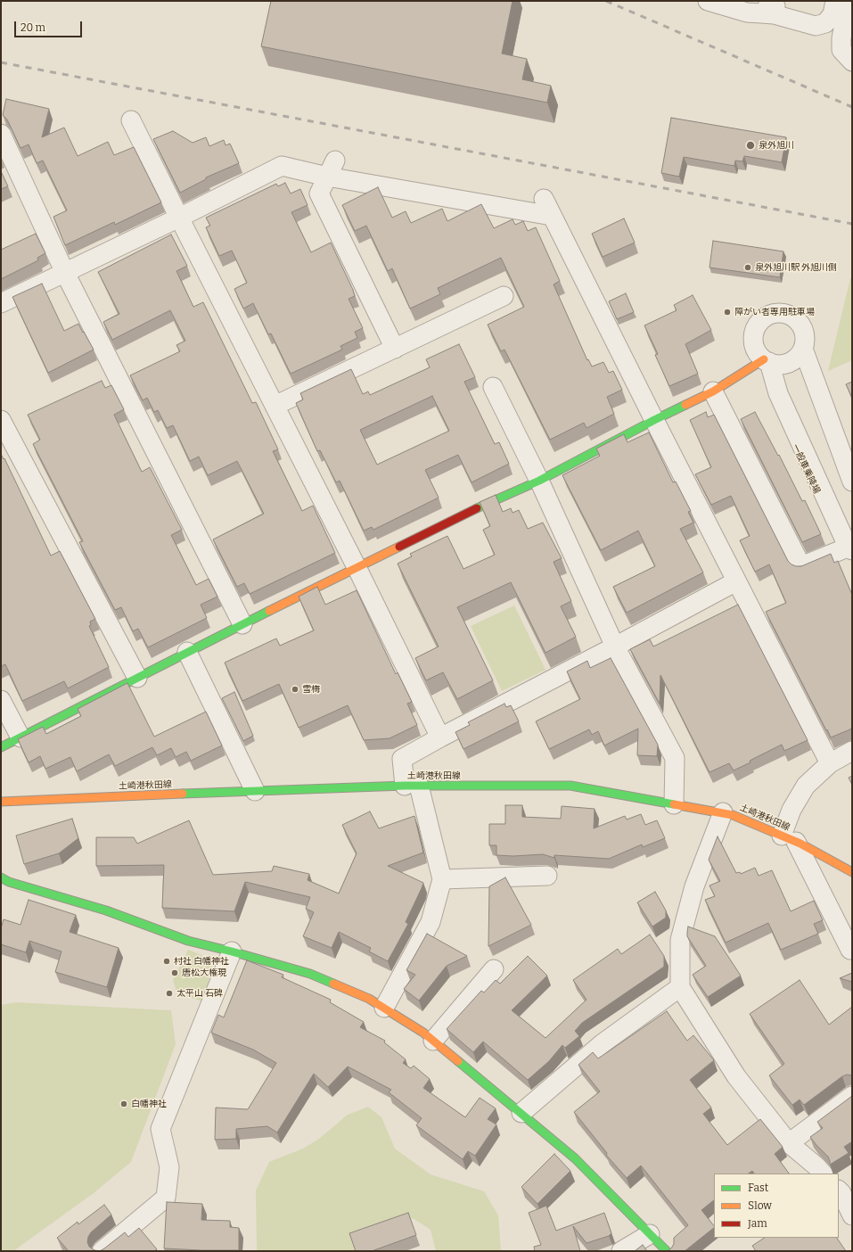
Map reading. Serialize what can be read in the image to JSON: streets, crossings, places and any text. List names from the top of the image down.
{
  "streets": {
    "street": ["土崎港秋田線"]
  },
  "places": [
    "泉外旭川",
    "泉外旭川駅 外旭川側",
    "障がい者専用駐車場",
    "雪梅",
    "村社 白幡神社",
    "唐松大権現",
    "太平山 石碑",
    "白幡神社"
  ],
  "legend": ["Fast", "Slow", "Jam"],
  "scale_bar": "20 m"
}
